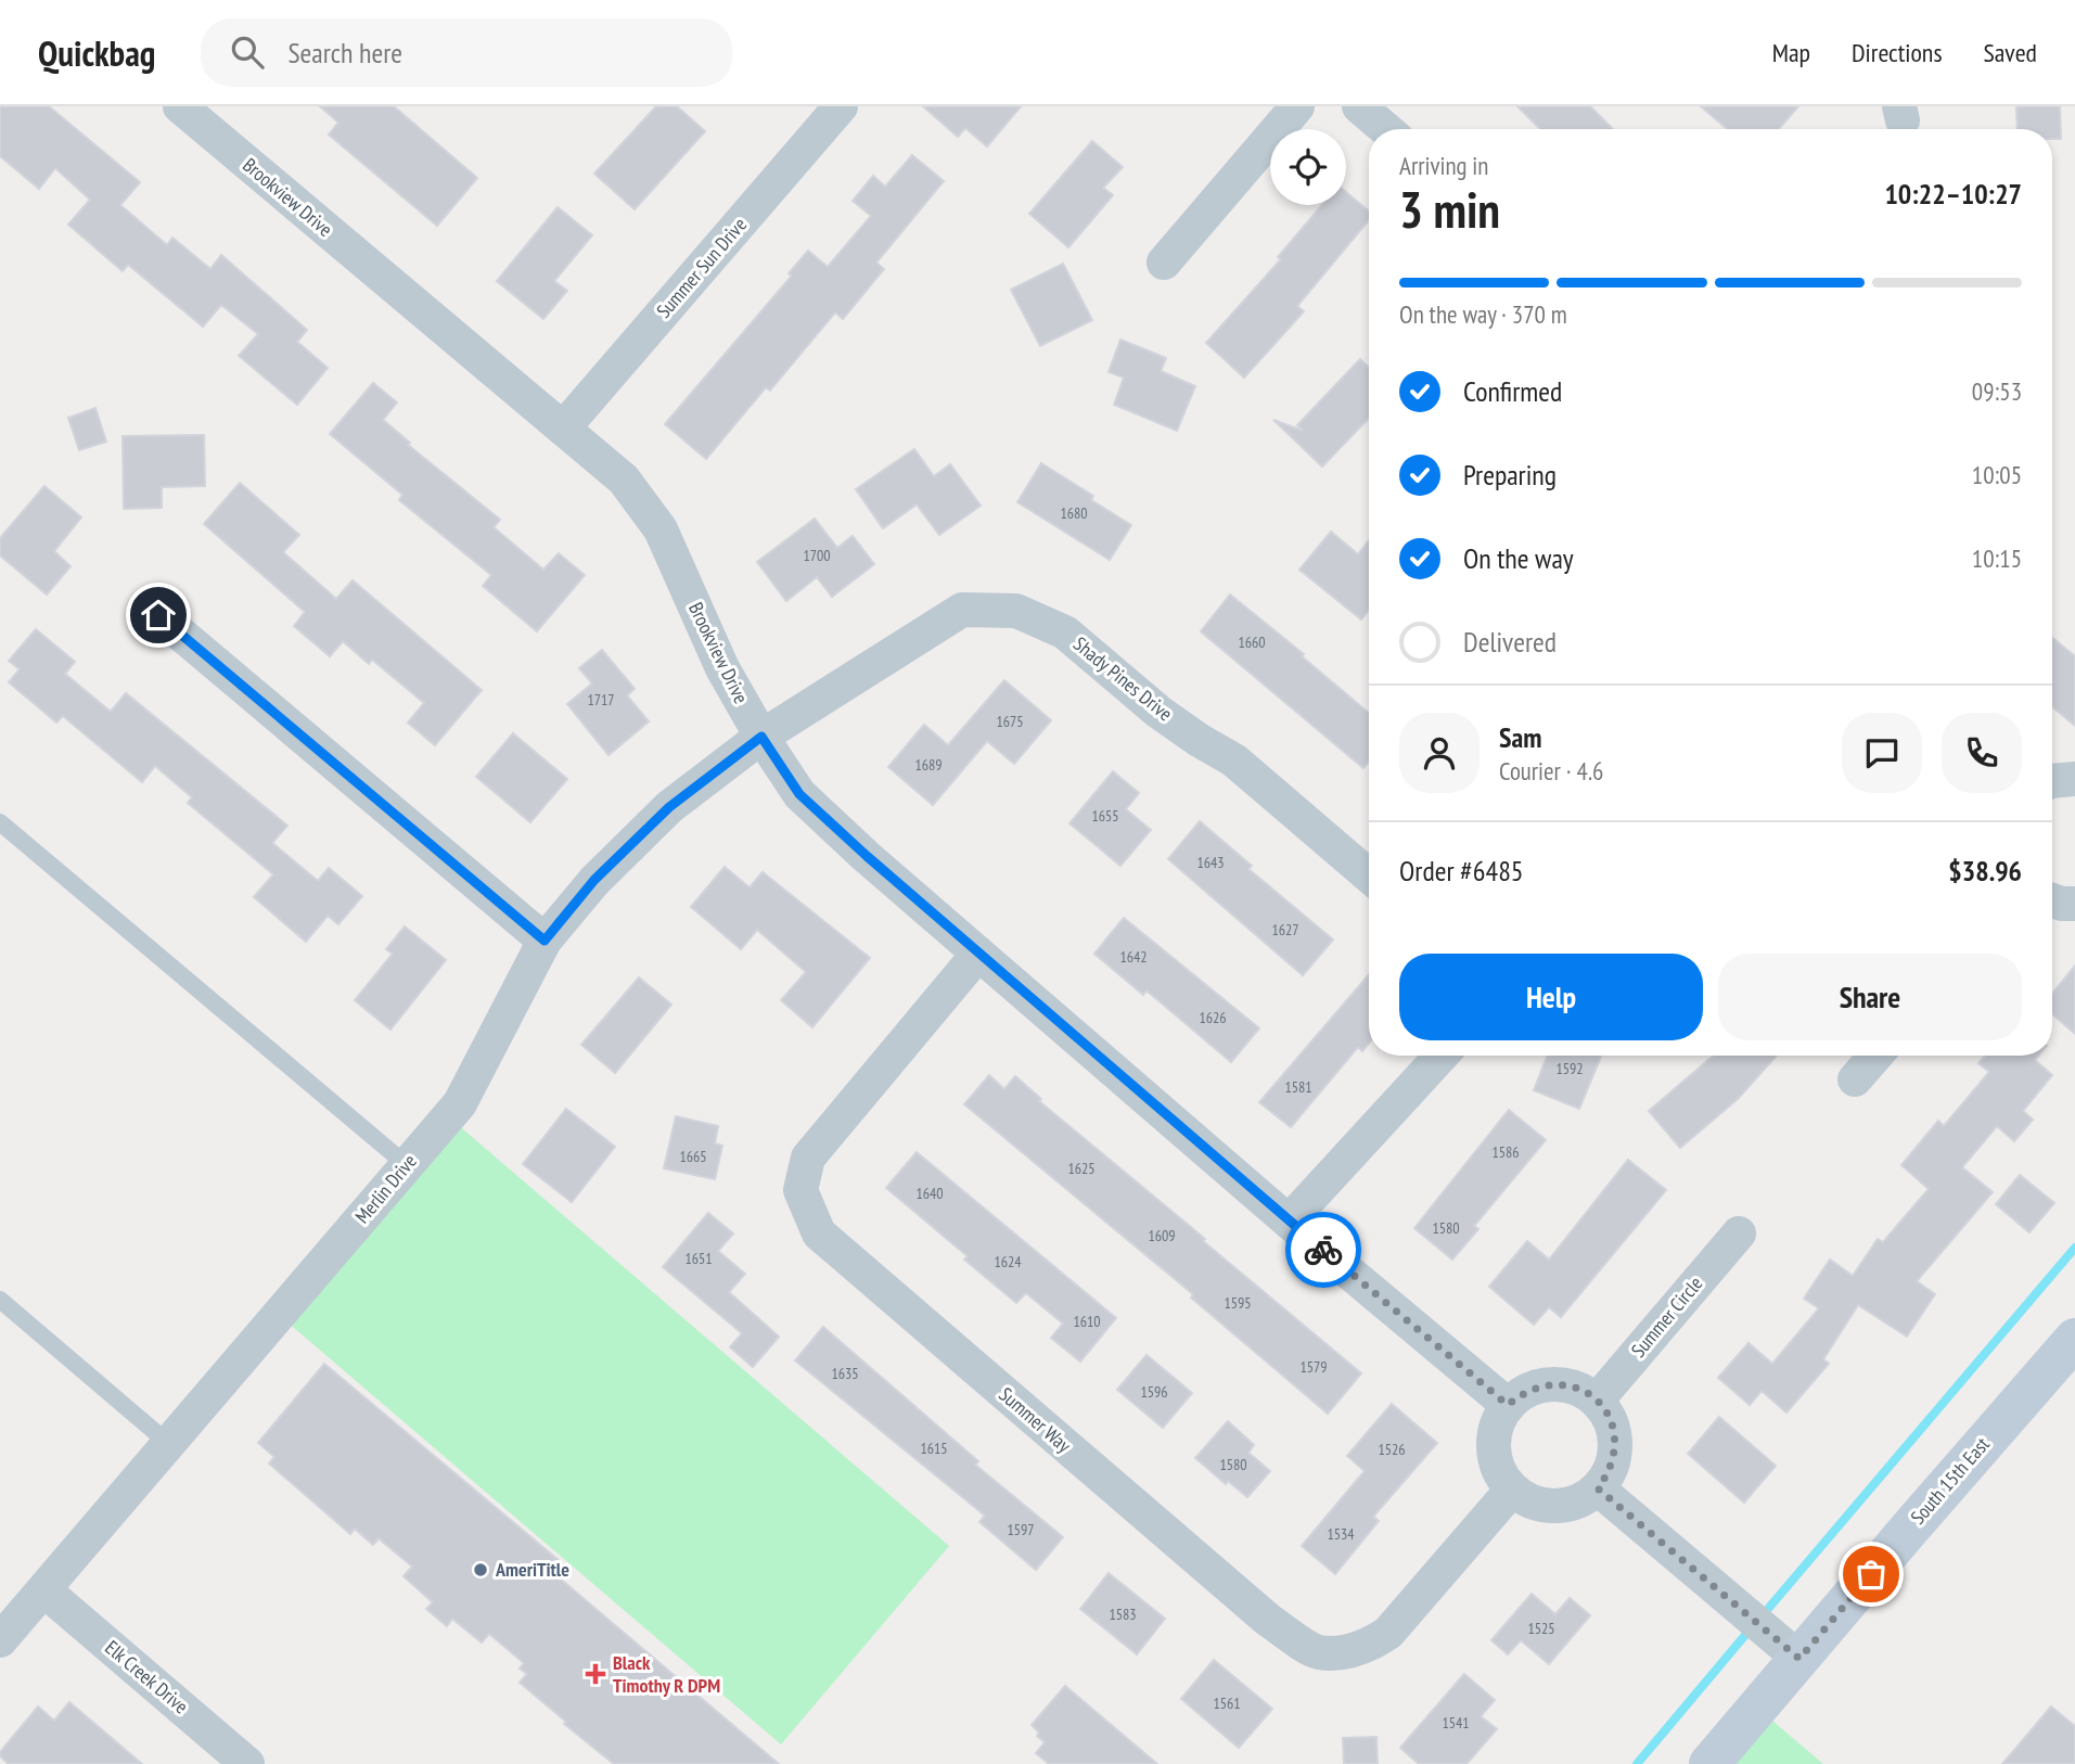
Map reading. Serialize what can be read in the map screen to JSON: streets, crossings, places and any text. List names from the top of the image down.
{
  "streets": {
    "main road": ["South 15th East"],
    "street": [
      "Brookview Drive",
      "Summer Sun Drive",
      "Shady Pines Drive",
      "Merlin Drive",
      "Summer Circle",
      "Summer Way",
      "Elk Creek Drive"
    ]
  },
  "crossings": [
    ["Brookview Drive", "Summer Sun Drive"],
    ["Brookview Drive", "Shady Pines Drive"],
    ["Brookview Drive", "Merlin Drive"],
    ["Brookview Drive", "Summer Circle"],
    ["Brookview Drive", "Summer Way"],
    ["Shady Pines Drive", "Merlin Drive"],
    ["Merlin Drive", "Elk Creek Drive"],
    ["Summer Circle", "Summer Way"]
  ],
  "places": {
    "other": ["AmeriTitle"],
    "health": ["Black Timothy R DPM"]
  },
  "house_numbers": [
    "1680",
    "1700",
    "1660",
    "1717",
    "1675",
    "1689",
    "1655",
    "1643",
    "1627",
    "1642",
    "1626",
    "1592",
    "1581",
    "1586",
    "1665",
    "1625",
    "1640",
    "1580",
    "1609",
    "1651",
    "1624",
    "1595",
    "1610",
    "1579",
    "1635",
    "1596",
    "1615",
    "1526",
    "1580",
    "1597",
    "1534",
    "1583",
    "1525",
    "1561",
    "1541"
  ],
  "page": {
    "header": "Quickbag",
    "search": "Search here",
    "nav": ["Map", "Directions", "Saved"],
    "heading": ["3 min", "Arriving in", "10:22–10:27"],
    "panel": [
      "Sam",
      "Courier · 4.6",
      "Order #6485",
      "$38.96"
    ],
    "bar": "On the way · 370 m",
    "list": [
      ["Confirmed", "09:53"],
      ["Preparing", "10:05"],
      ["On the way", "10:15"],
      "Delivered"
    ],
    "buttons": ["Help", "Share"]
  }
}
